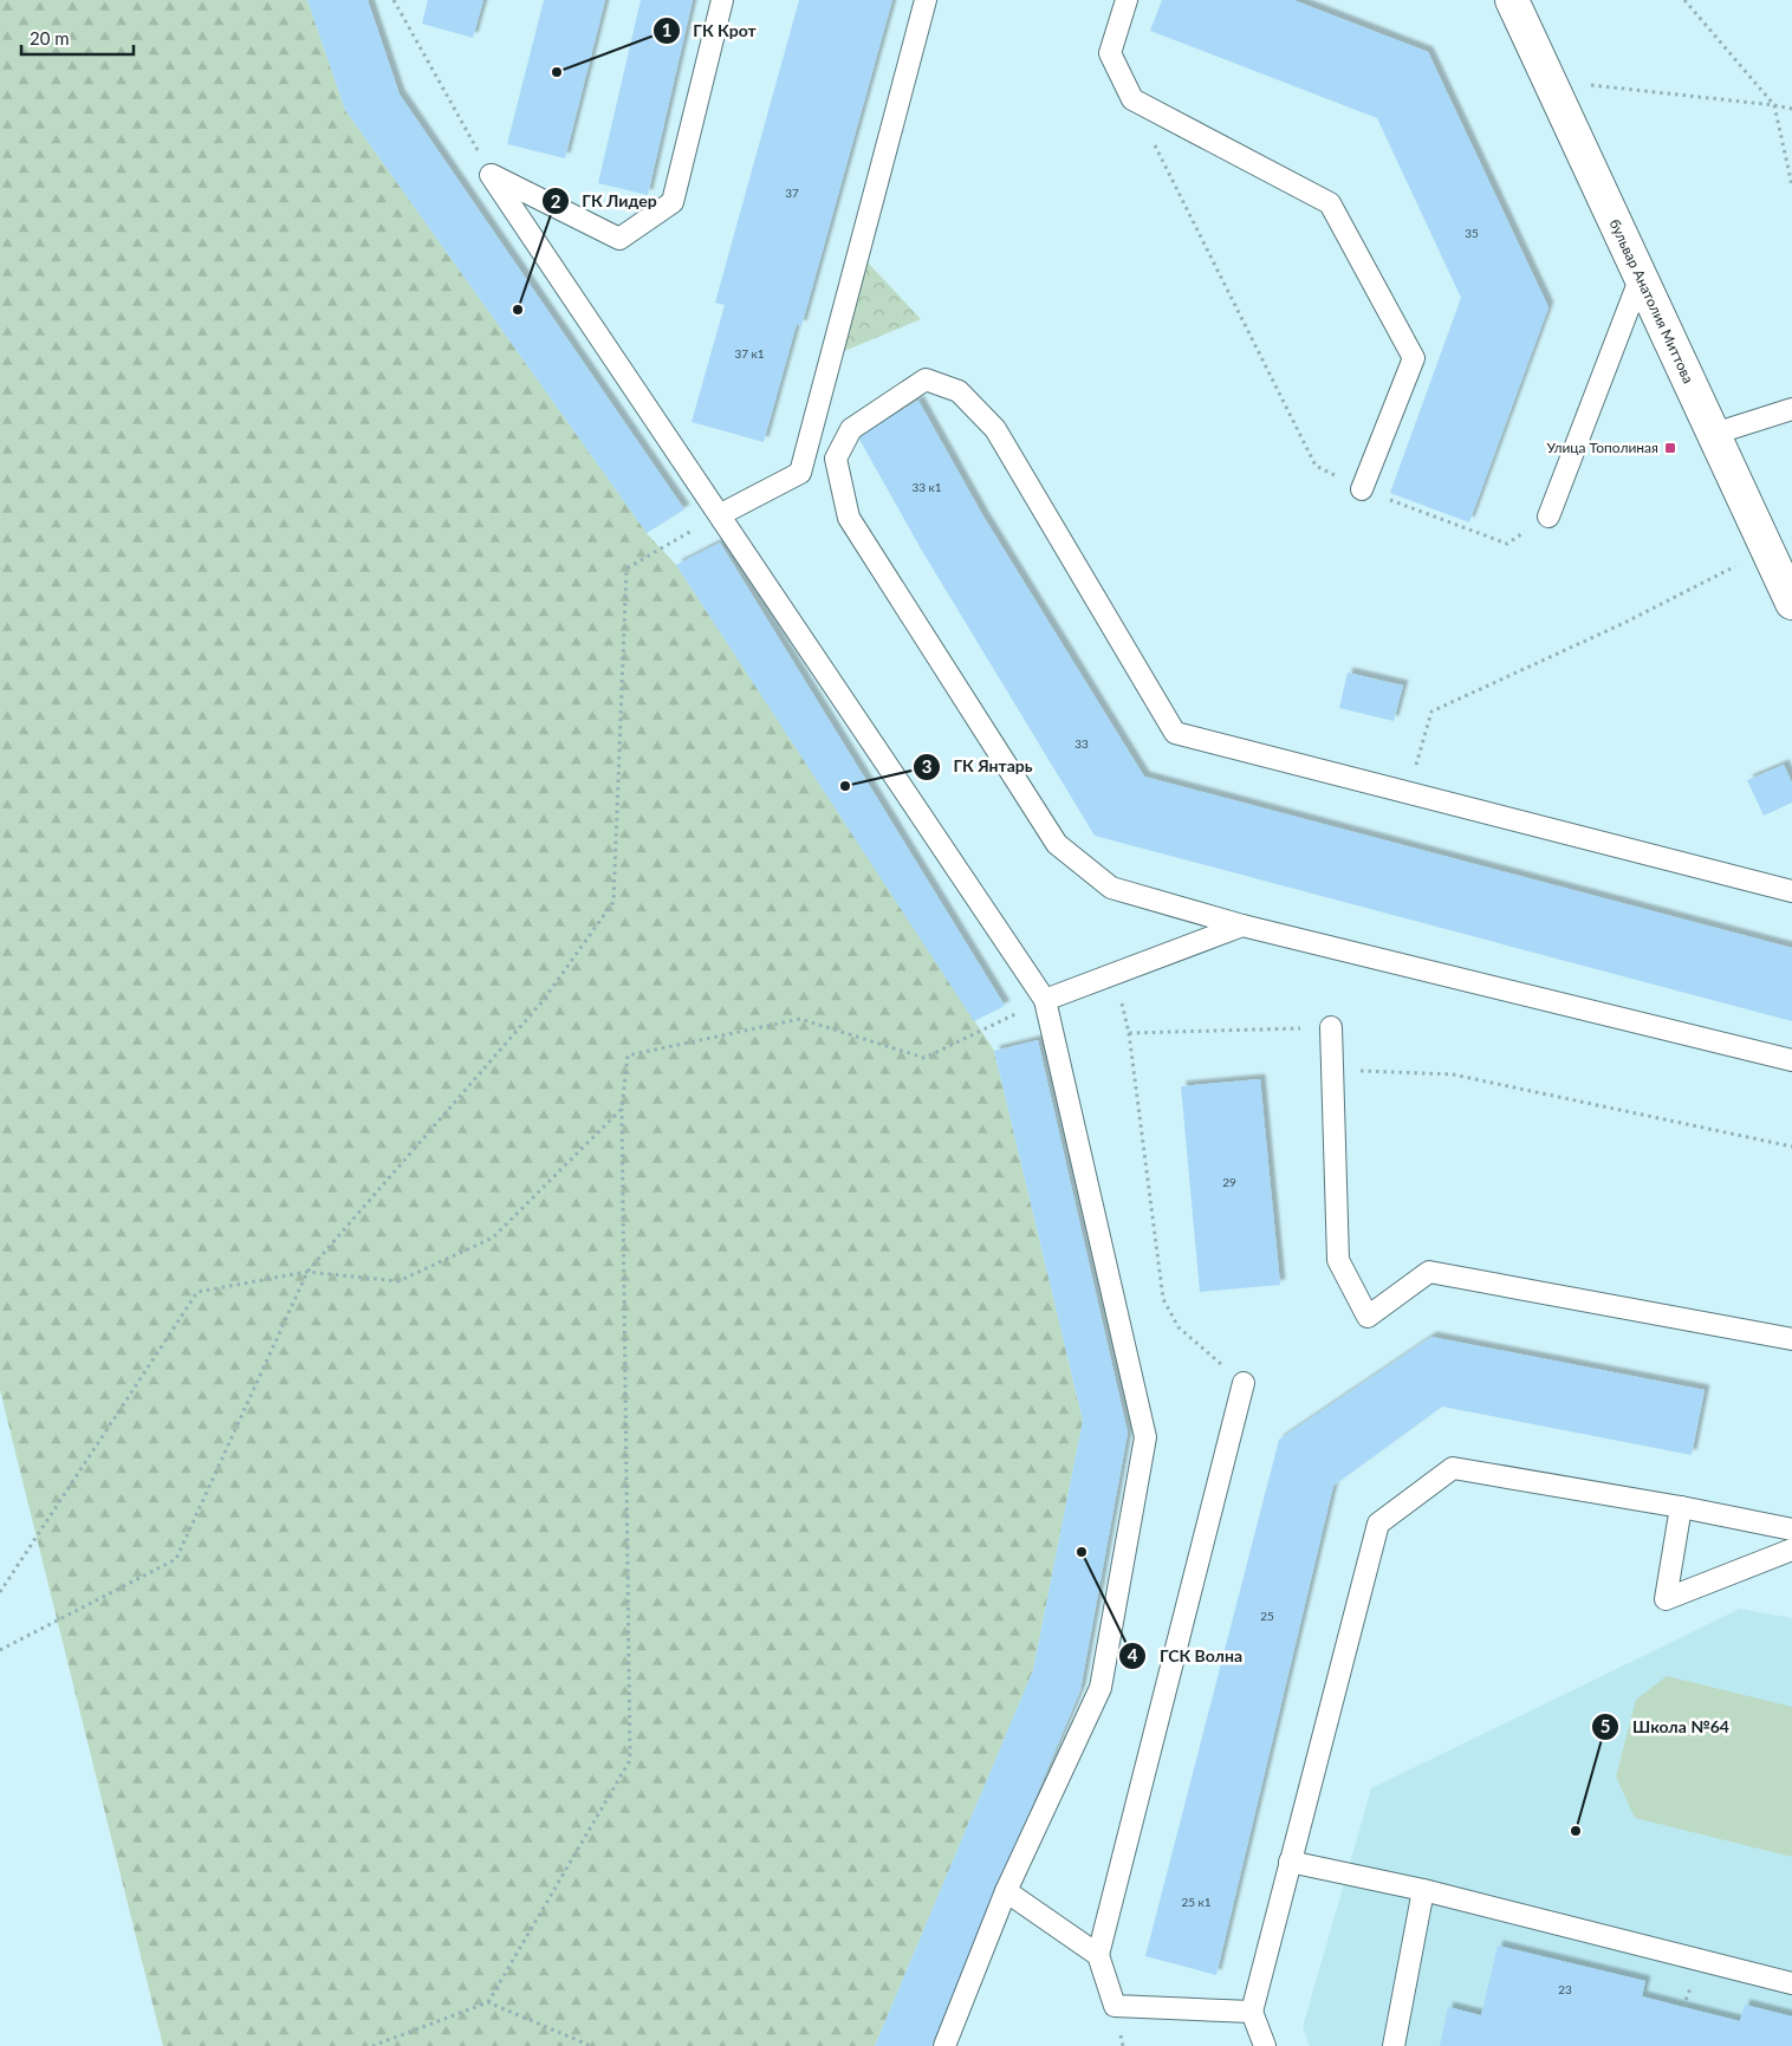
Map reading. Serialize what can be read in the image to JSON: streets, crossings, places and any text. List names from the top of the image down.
{
  "streets": {
    "street": ["бульвар Анатолия Миттова"]
  },
  "places": {
    "other": [
      "ГК Крот",
      "ГК Лидер",
      "ГК Янтарь",
      "ГСК Волна",
      "Школа №64"
    ],
    "transit": ["Улица Тополиная"]
  },
  "house_numbers": [
    "37",
    "35",
    "37 к1",
    "33 к1",
    "33",
    "29",
    "25",
    "25 к1",
    "23"
  ],
  "scale_bar": "20 m"
}
